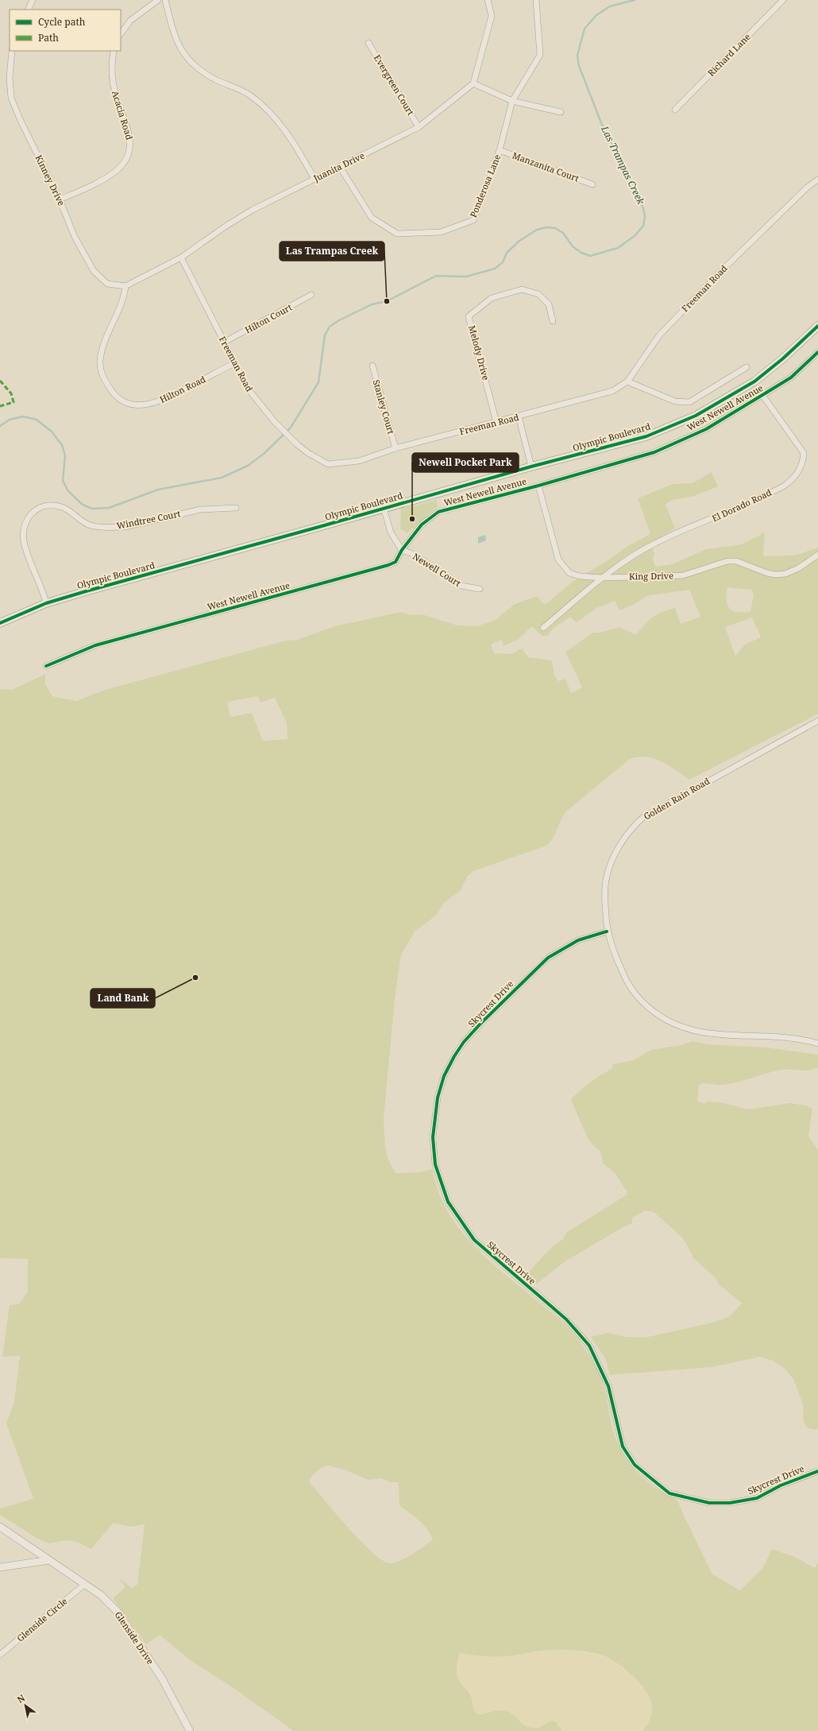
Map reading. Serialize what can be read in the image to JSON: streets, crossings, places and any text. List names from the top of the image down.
{
  "streets": {
    "main road": ["Olympic Boulevard"],
    "street": [
      "Richard Lane",
      "Evergreen Court",
      "Acacia Road",
      "Juanita Drive",
      "Manzanita Court",
      "Kinney Drive",
      "Ponderosa Lane",
      "Freeman Road",
      "Hilton Court",
      "Melody Drive",
      "Hilton Road",
      "Stanley Court",
      "West Newell Avenue",
      "El Dorado Road",
      "Windtree Court",
      "Newell Court",
      "King Drive",
      "Golden Rain Road",
      "Skycrest Drive",
      "Glenside Circle",
      "Glenside Drive"
    ]
  },
  "crossings": [
    ["Evergreen Court", "Juanita Drive"],
    ["Acacia Road", "Kinney Drive"],
    ["Juanita Drive", "Kinney Drive"],
    ["Juanita Drive", "Ponderosa Lane"],
    ["Juanita Drive", "Freeman Road"],
    ["Juanita Drive", "Hilton Road"],
    ["Manzanita Court", "Ponderosa Lane"],
    ["Kinney Drive", "Hilton Road"],
    ["Freeman Road", "Hilton Court"],
    ["Freeman Road", "Melody Drive"],
    ["Freeman Road", "Hilton Road"],
    ["Freeman Road", "Stanley Court"],
    ["West Newell Avenue", "El Dorado Road"],
    ["West Newell Avenue", "Newell Court"],
    ["West Newell Avenue", "King Drive"],
    ["Olympic Boulevard", "Windtree Court"],
    ["Olympic Boulevard", "Newell Court"],
    ["El Dorado Road", "King Drive"],
    ["Golden Rain Road", "Skycrest Drive"],
    ["Glenside Circle", "Glenside Drive"]
  ],
  "water": ["Las Trampas Creek"],
  "places": ["Las Trampas Creek", "Newell Pocket Park", "Land Bank"],
  "legend": ["Cycle path", "Path"],
  "north": "top left"
}
